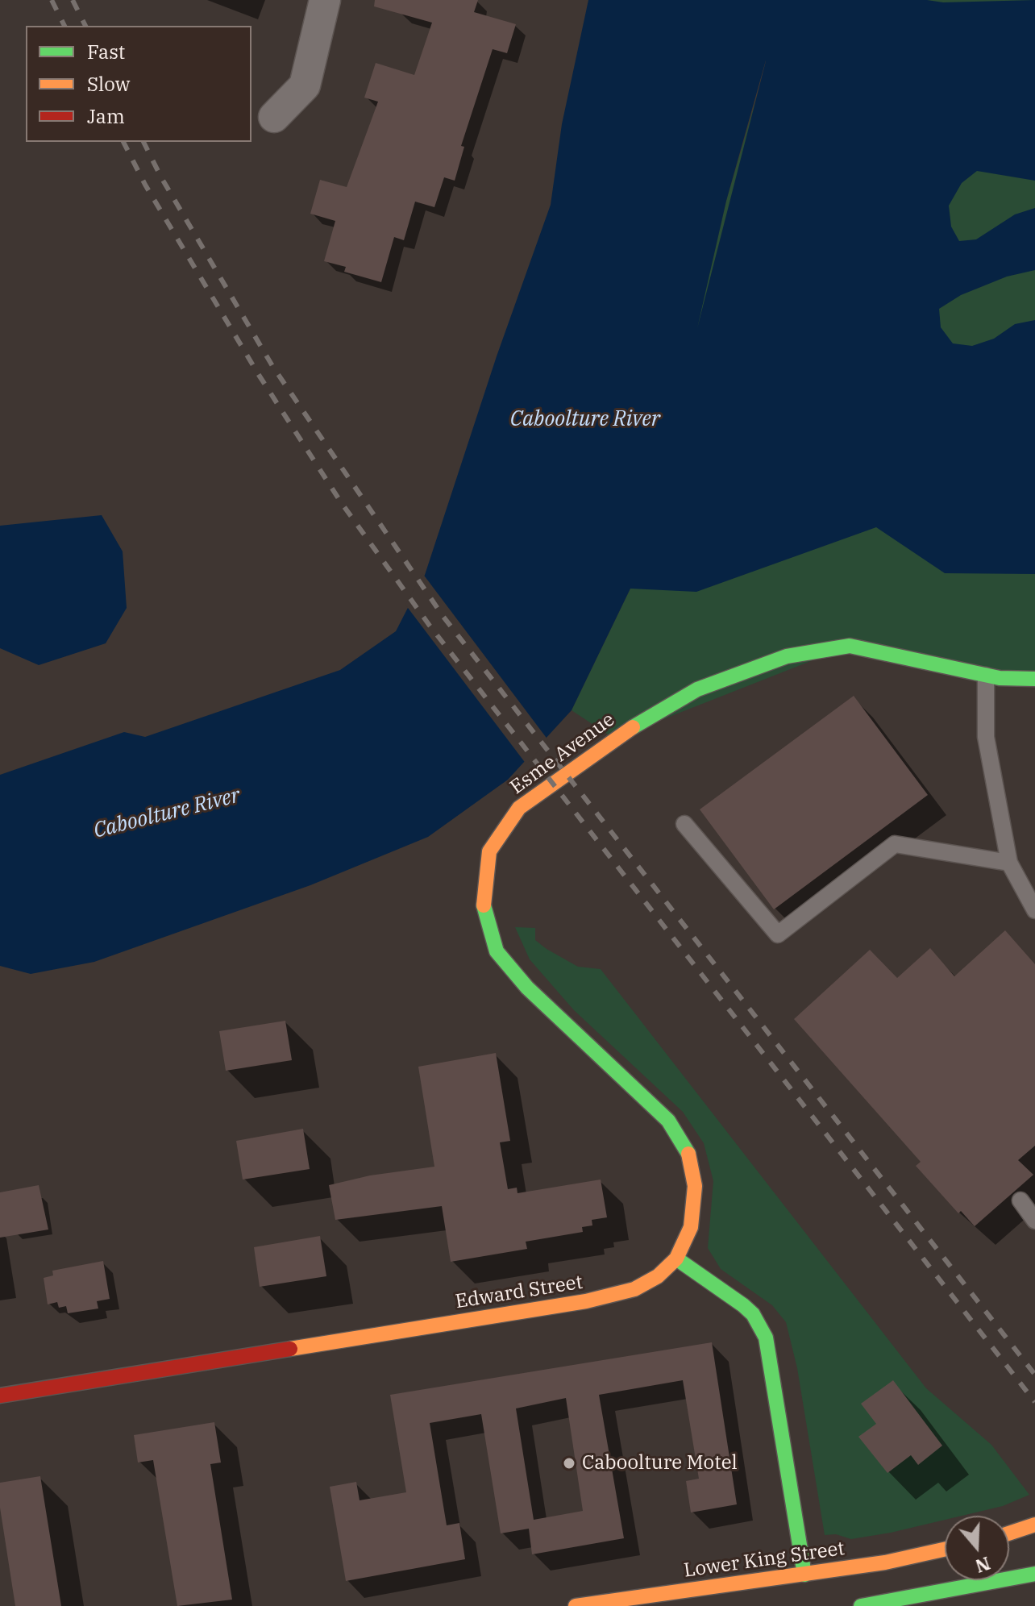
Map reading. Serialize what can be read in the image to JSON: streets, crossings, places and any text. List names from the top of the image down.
{
  "streets": {
    "street": ["Esme Avenue", "Edward Street", "Lower King Street"]
  },
  "crossings": [
    ["Esme Avenue", "Edward Street"]
  ],
  "water": ["Caboolture River"],
  "places": ["Caboolture Motel"],
  "legend": ["Fast", "Slow", "Jam"],
  "north": "bottom"
}
